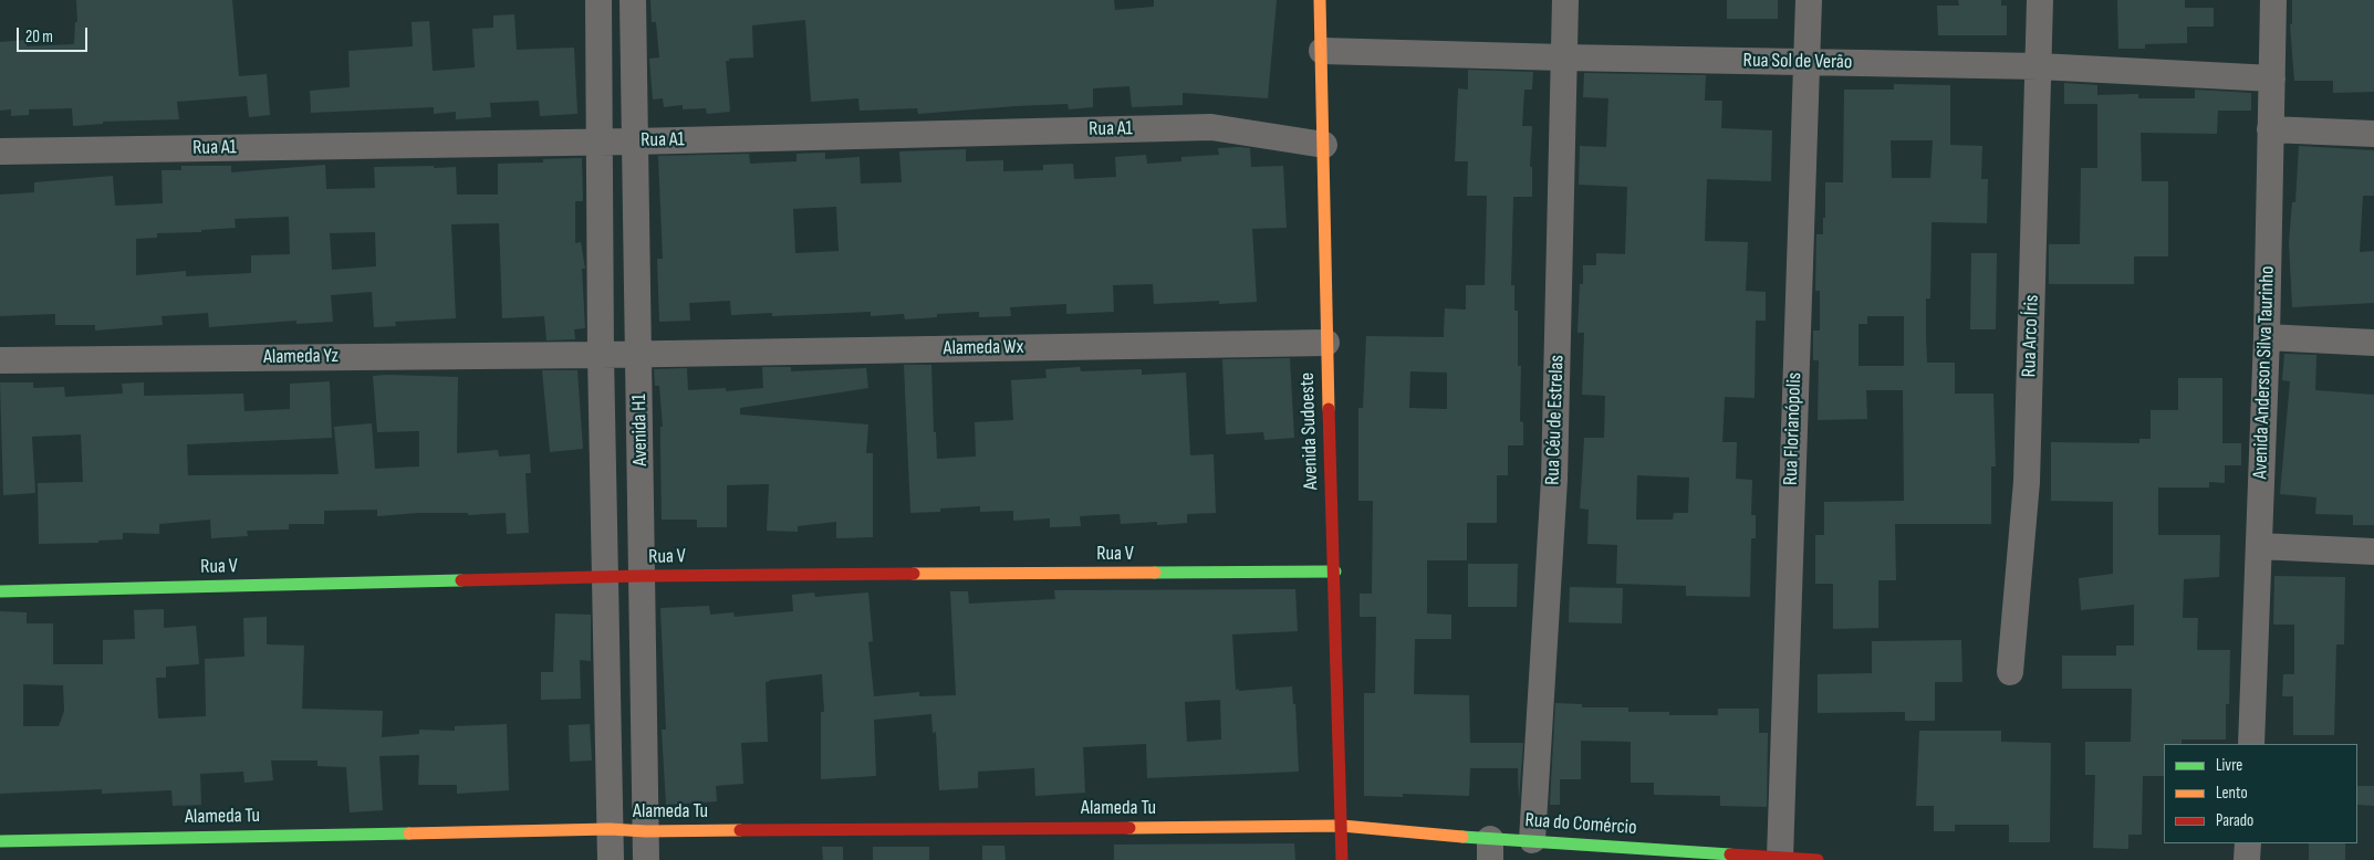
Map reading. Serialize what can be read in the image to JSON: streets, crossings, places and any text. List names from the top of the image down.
{
  "streets": {
    "street": [
      "Rua Sol de Verão",
      "Rua A1",
      "Rua Arco Íris",
      "Alameda Wx",
      "Alameda Yz",
      "Avenida Anderson Silva Taurinho",
      "Rua Céu de Estrelas",
      "Rua Florianópolis",
      "Avenida H1",
      "Avenida Sudoeste",
      "Rua V",
      "Alameda Tu",
      "Rua do Comércio"
    ]
  },
  "crossings": [
    ["Rua Sol de Verão", "Rua Arco Íris"],
    ["Rua Sol de Verão", "Avenida Anderson Silva Taurinho"],
    ["Rua Sol de Verão", "Rua Céu de Estrelas"],
    ["Rua Sol de Verão", "Rua Florianópolis"],
    ["Rua Sol de Verão", "Avenida Sudoeste"],
    ["Rua A1", "Avenida H1"],
    ["Rua A1", "Avenida Sudoeste"],
    ["Alameda Wx", "Alameda Yz"],
    ["Alameda Wx", "Avenida H1"],
    ["Alameda Wx", "Avenida Sudoeste"],
    ["Alameda Yz", "Avenida H1"],
    ["Rua Céu de Estrelas", "Rua do Comércio"],
    ["Rua Florianópolis", "Rua do Comércio"],
    ["Avenida H1", "Rua V"],
    ["Avenida H1", "Alameda Tu"],
    ["Avenida Sudoeste", "Rua V"],
    ["Avenida Sudoeste", "Alameda Tu"],
    ["Avenida Sudoeste", "Rua do Comércio"],
    ["Alameda Tu", "Rua do Comércio"]
  ],
  "legend": ["Livre", "Lento", "Parado"],
  "scale_bar": "20 m"
}
